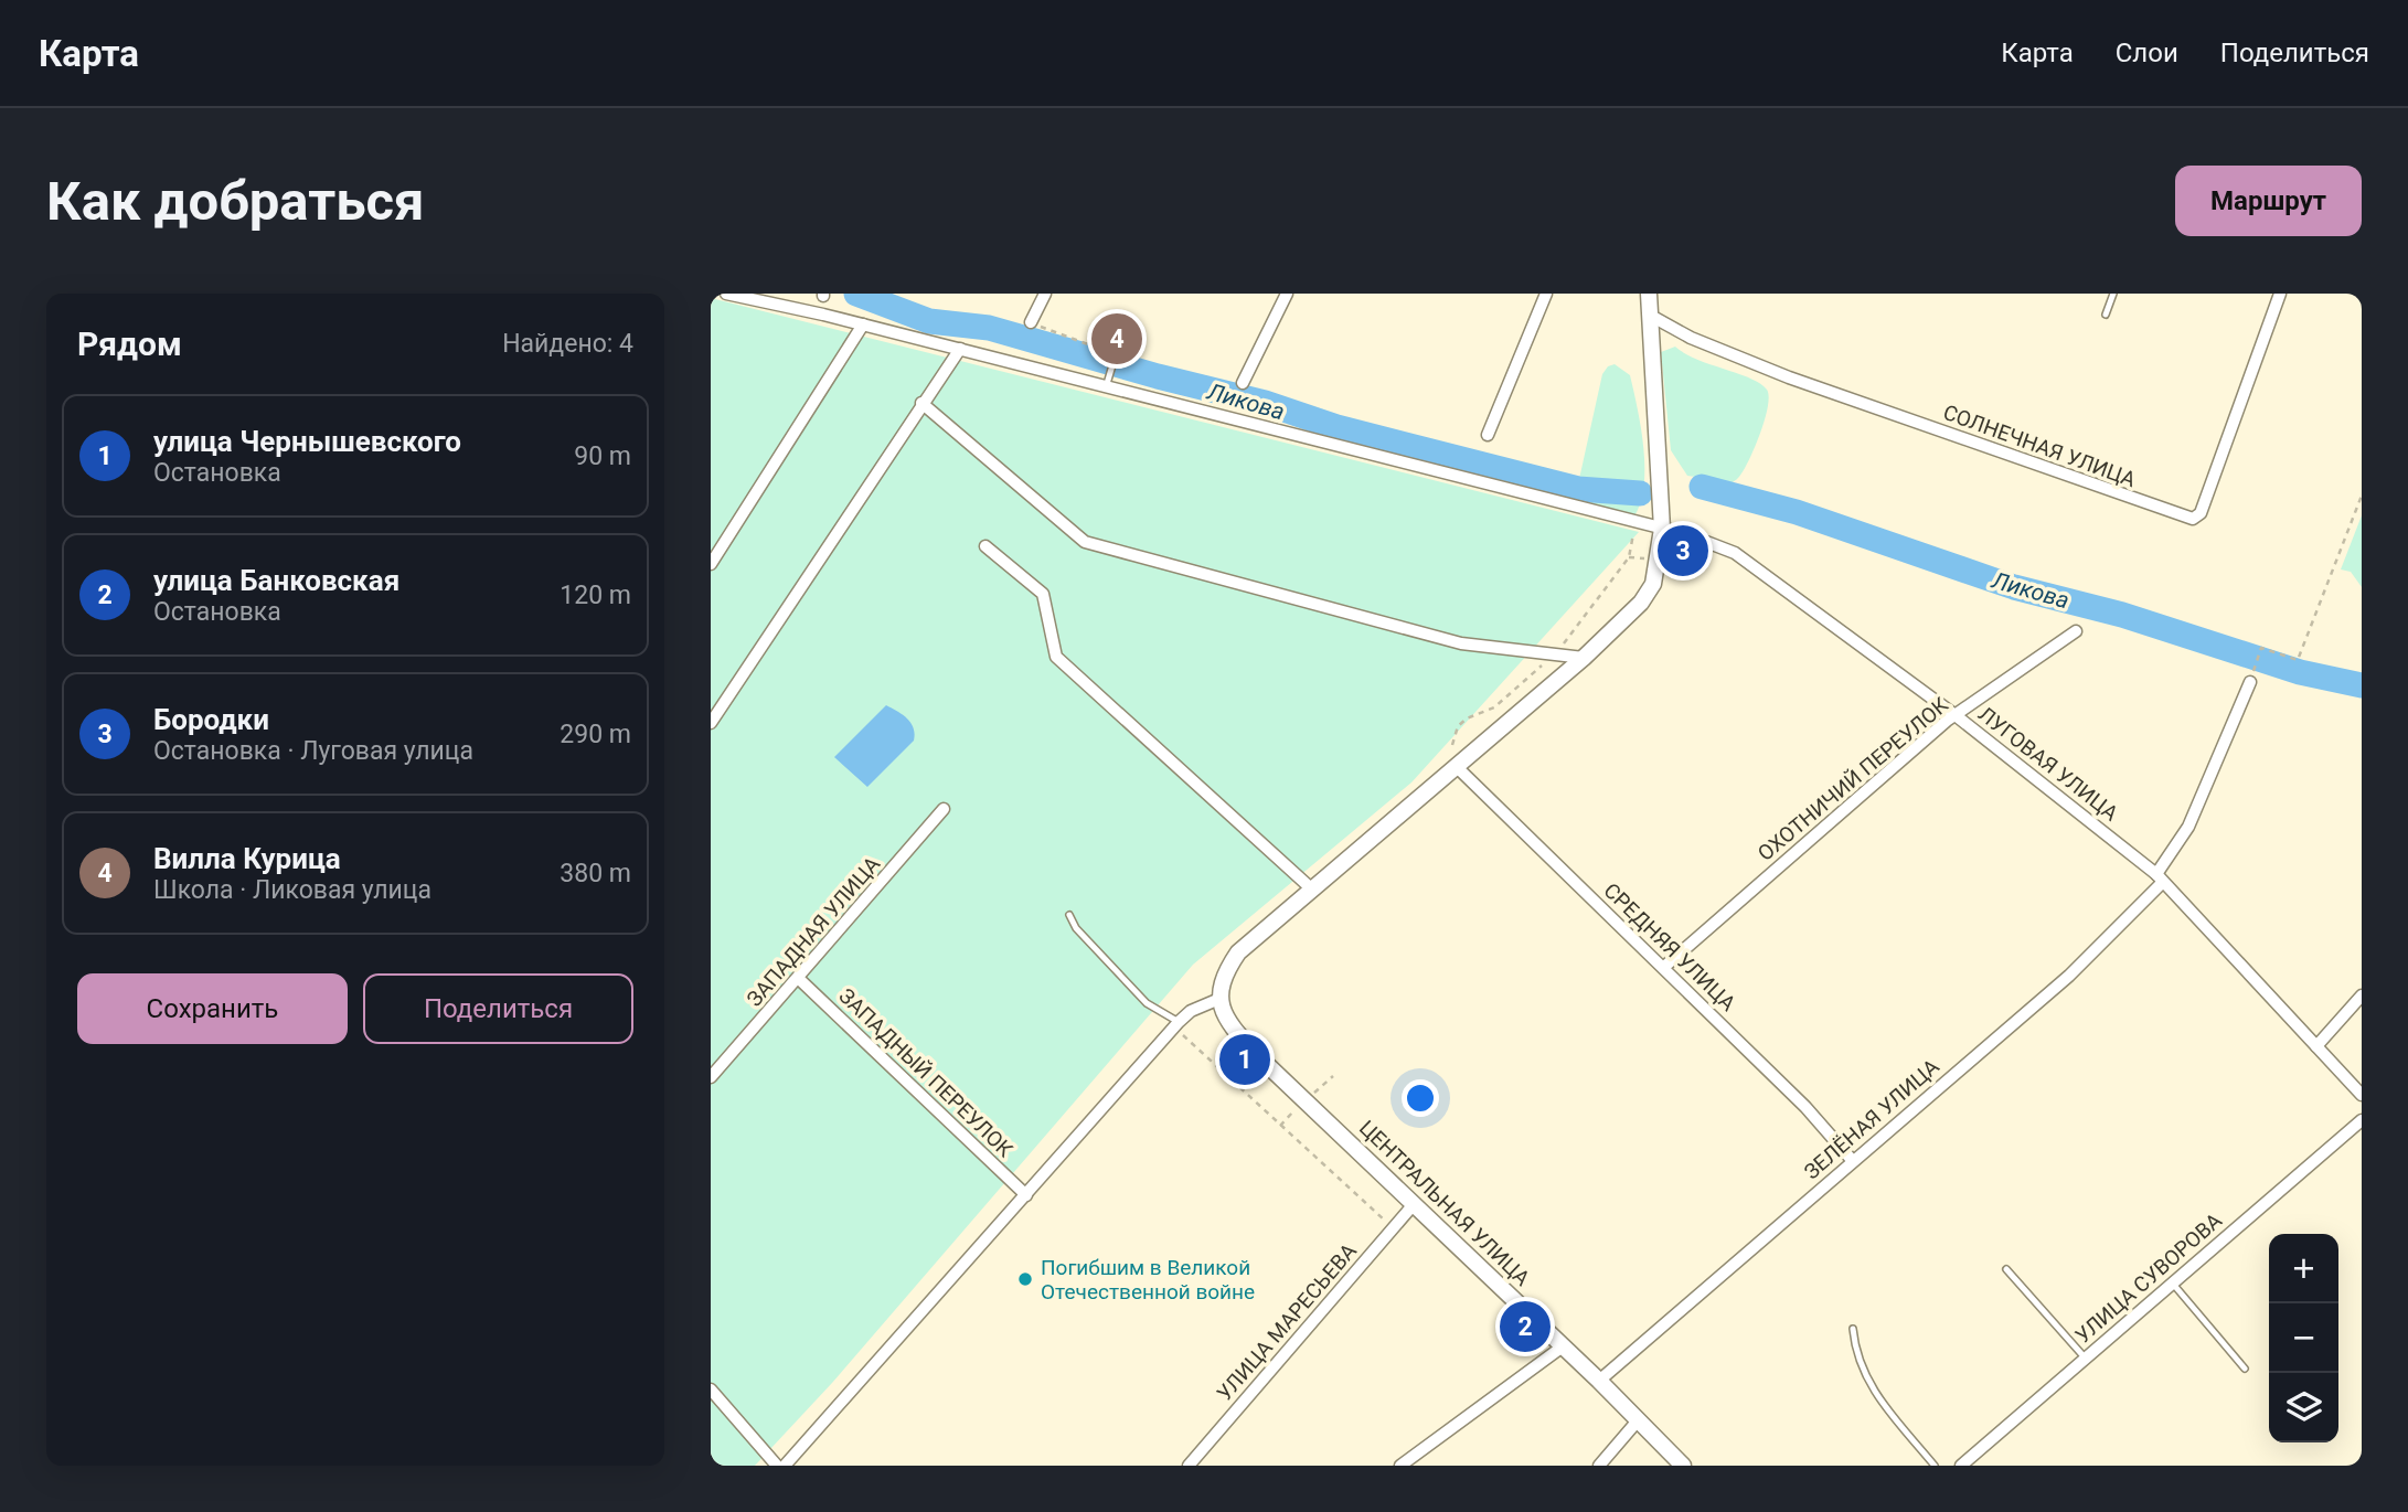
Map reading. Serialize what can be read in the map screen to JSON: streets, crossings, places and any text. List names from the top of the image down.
{
  "streets": {
    "street": [
      "СОЛНЕЧНАЯ УЛИЦА",
      "ЛУГОВАЯ УЛИЦА",
      "ОХОТНИЧИЙ ПЕРЕУЛОК",
      "ЗАПАДНАЯ УЛИЦА",
      "СРЕДНЯЯ УЛИЦА",
      "ЗАПАДНЫЙ ПЕРЕУЛОК",
      "ЗЕЛЁНАЯ УЛИЦА",
      "ЦЕНТРАЛЬНАЯ УЛИЦА",
      "УЛИЦА СУВОРОВА",
      "УЛИЦА МАРЕСЬЕВА"
    ]
  },
  "crossings": [
    ["ЛУГОВАЯ УЛИЦА", "ОХОТНИЧИЙ ПЕРЕУЛОК"],
    ["ЛУГОВАЯ УЛИЦА", "ЗЕЛЁНАЯ УЛИЦА"],
    ["ОХОТНИЧИЙ ПЕРЕУЛОК", "СРЕДНЯЯ УЛИЦА"],
    ["ЗАПАДНАЯ УЛИЦА", "ЗАПАДНЫЙ ПЕРЕУЛОК"],
    ["СРЕДНЯЯ УЛИЦА", "ЗЕЛЁНАЯ УЛИЦА"],
    ["ЗЕЛЁНАЯ УЛИЦА", "ЦЕНТРАЛЬНАЯ УЛИЦА"],
    ["ЦЕНТРАЛЬНАЯ УЛИЦА", "УЛИЦА МАРЕСЬЕВА"]
  ],
  "water": ["Ликова"],
  "places": ["Погибшим в Великой Отечественной войне"],
  "page": {
    "header": "Карта",
    "nav": ["Карта", "Слои", "Поделиться"],
    "buttons": [
      "Маршрут",
      ["Сохранить", "Поделиться"]
    ],
    "title": "Как добраться",
    "heading": ["Рядом", "Найдено: 4"],
    "pins": [
      "4",
      "3",
      "1",
      "2"
    ],
    "list": [
      {
        "mark": "1",
        "name": "улица Чернышевского",
        "note": "Остановка",
        "value": "90 m"
      },
      {
        "mark": "2",
        "name": "улица Банковская",
        "note": "Остановка",
        "value": "120 m"
      },
      {
        "mark": "3",
        "name": "Бородки",
        "note": "Остановка · Луговая улица",
        "value": "290 m"
      },
      {
        "mark": "4",
        "name": "Вилла Курица",
        "note": "Школа · Ликовая улица",
        "value": "380 m"
      }
    ],
    "map_buttons": ["+", "−"]
  }
}
